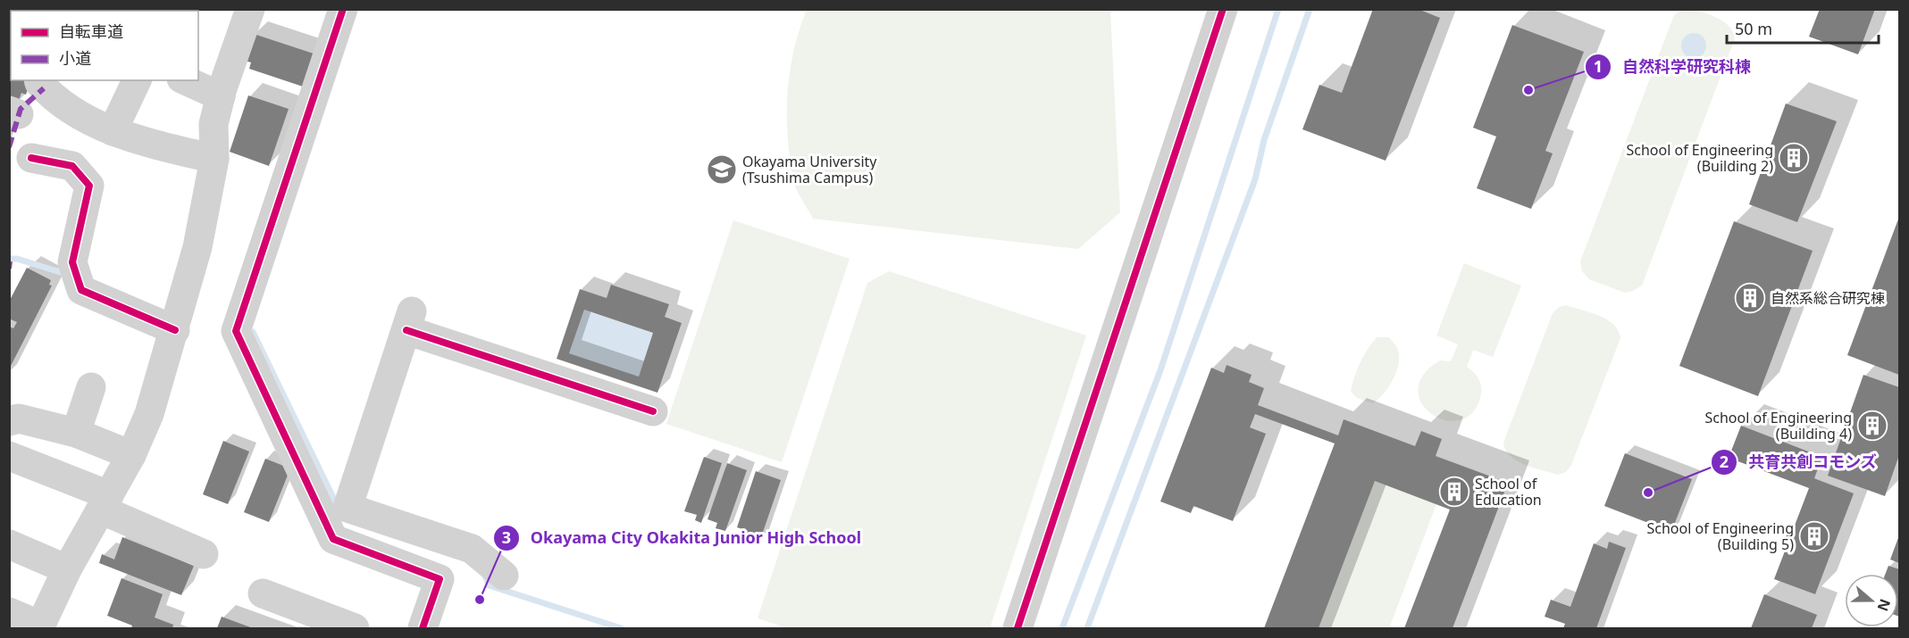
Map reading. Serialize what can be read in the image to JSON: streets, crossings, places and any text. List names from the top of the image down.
{
  "places": {
    "other": ["自然科学研究科棟", "共育共創コモンズ", "Okayama City Okakita Junior High School"],
    "building": [
      "School of Engineering (Building 2)",
      "自然系総合研究棟",
      "School of Engineering (Building 4)",
      "School of Education",
      "School of Engineering (Building 5)"
    ],
    "school or university": ["Okayama University (Tsushima Campus)"]
  },
  "legend": ["自転車道", "小道"],
  "scale_bar": "50 m",
  "north": "right"
}
